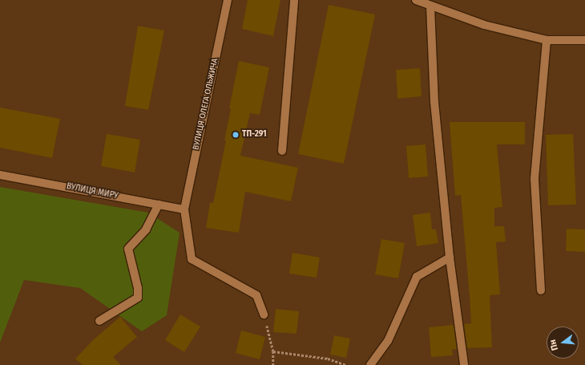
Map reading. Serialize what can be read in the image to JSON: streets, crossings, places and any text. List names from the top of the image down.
{
  "streets": {
    "street": ["ВУЛИЦЯ ОЛЕГА ОЛЬЖИЧА", "ВУЛИЦЯ МИРУ"]
  },
  "crossings": [
    ["ВУЛИЦЯ ОЛЕГА ОЛЬЖИЧА", "ВУЛИЦЯ МИРУ"]
  ],
  "places": ["ТП-291"],
  "north": "left"
}
